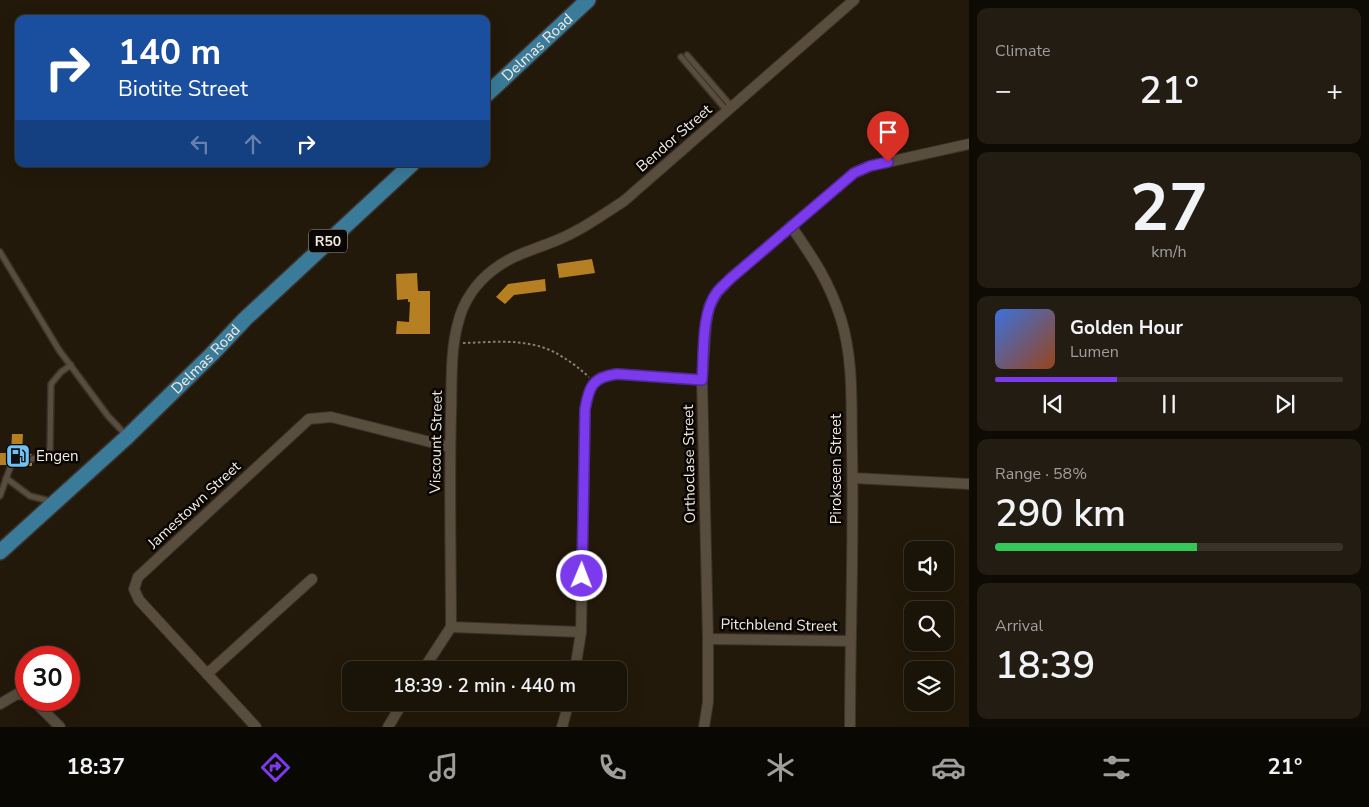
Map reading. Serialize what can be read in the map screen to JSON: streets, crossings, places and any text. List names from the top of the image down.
{
  "streets": {
    "main road": ["Delmas Road", "R50"],
    "street": [
      "Bendor Street",
      "Viscount Street",
      "Orthoclase Street",
      "Pirokseen Street",
      "Jamestown Street",
      "Pitchblend Street"
    ]
  },
  "crossings": [
    ["Bendor Street", "Viscount Street"],
    ["Viscount Street", "Jamestown Street"],
    ["Orthoclase Street", "Pirokseen Street"],
    ["Orthoclase Street", "Pitchblend Street"],
    ["Pirokseen Street", "Pitchblend Street"]
  ],
  "places": {
    "fuel station": ["Engen"]
  },
  "page": {
    "tile": [
      "Climate",
      ["27", "km/h"],
      ["Range · 58%", "290 km"],
      ["Arrival", "18:39"]
    ],
    "turn": ["140 m", "Biotite Street"],
    "heat": ["−", "21°", "+"],
    "song": ["Golden Hour", "Lumen"],
    "limit": "30",
    "trip": "18:39 · 2 min · 440 m",
    "tabs": ["18:37", "21°"]
  }
}
